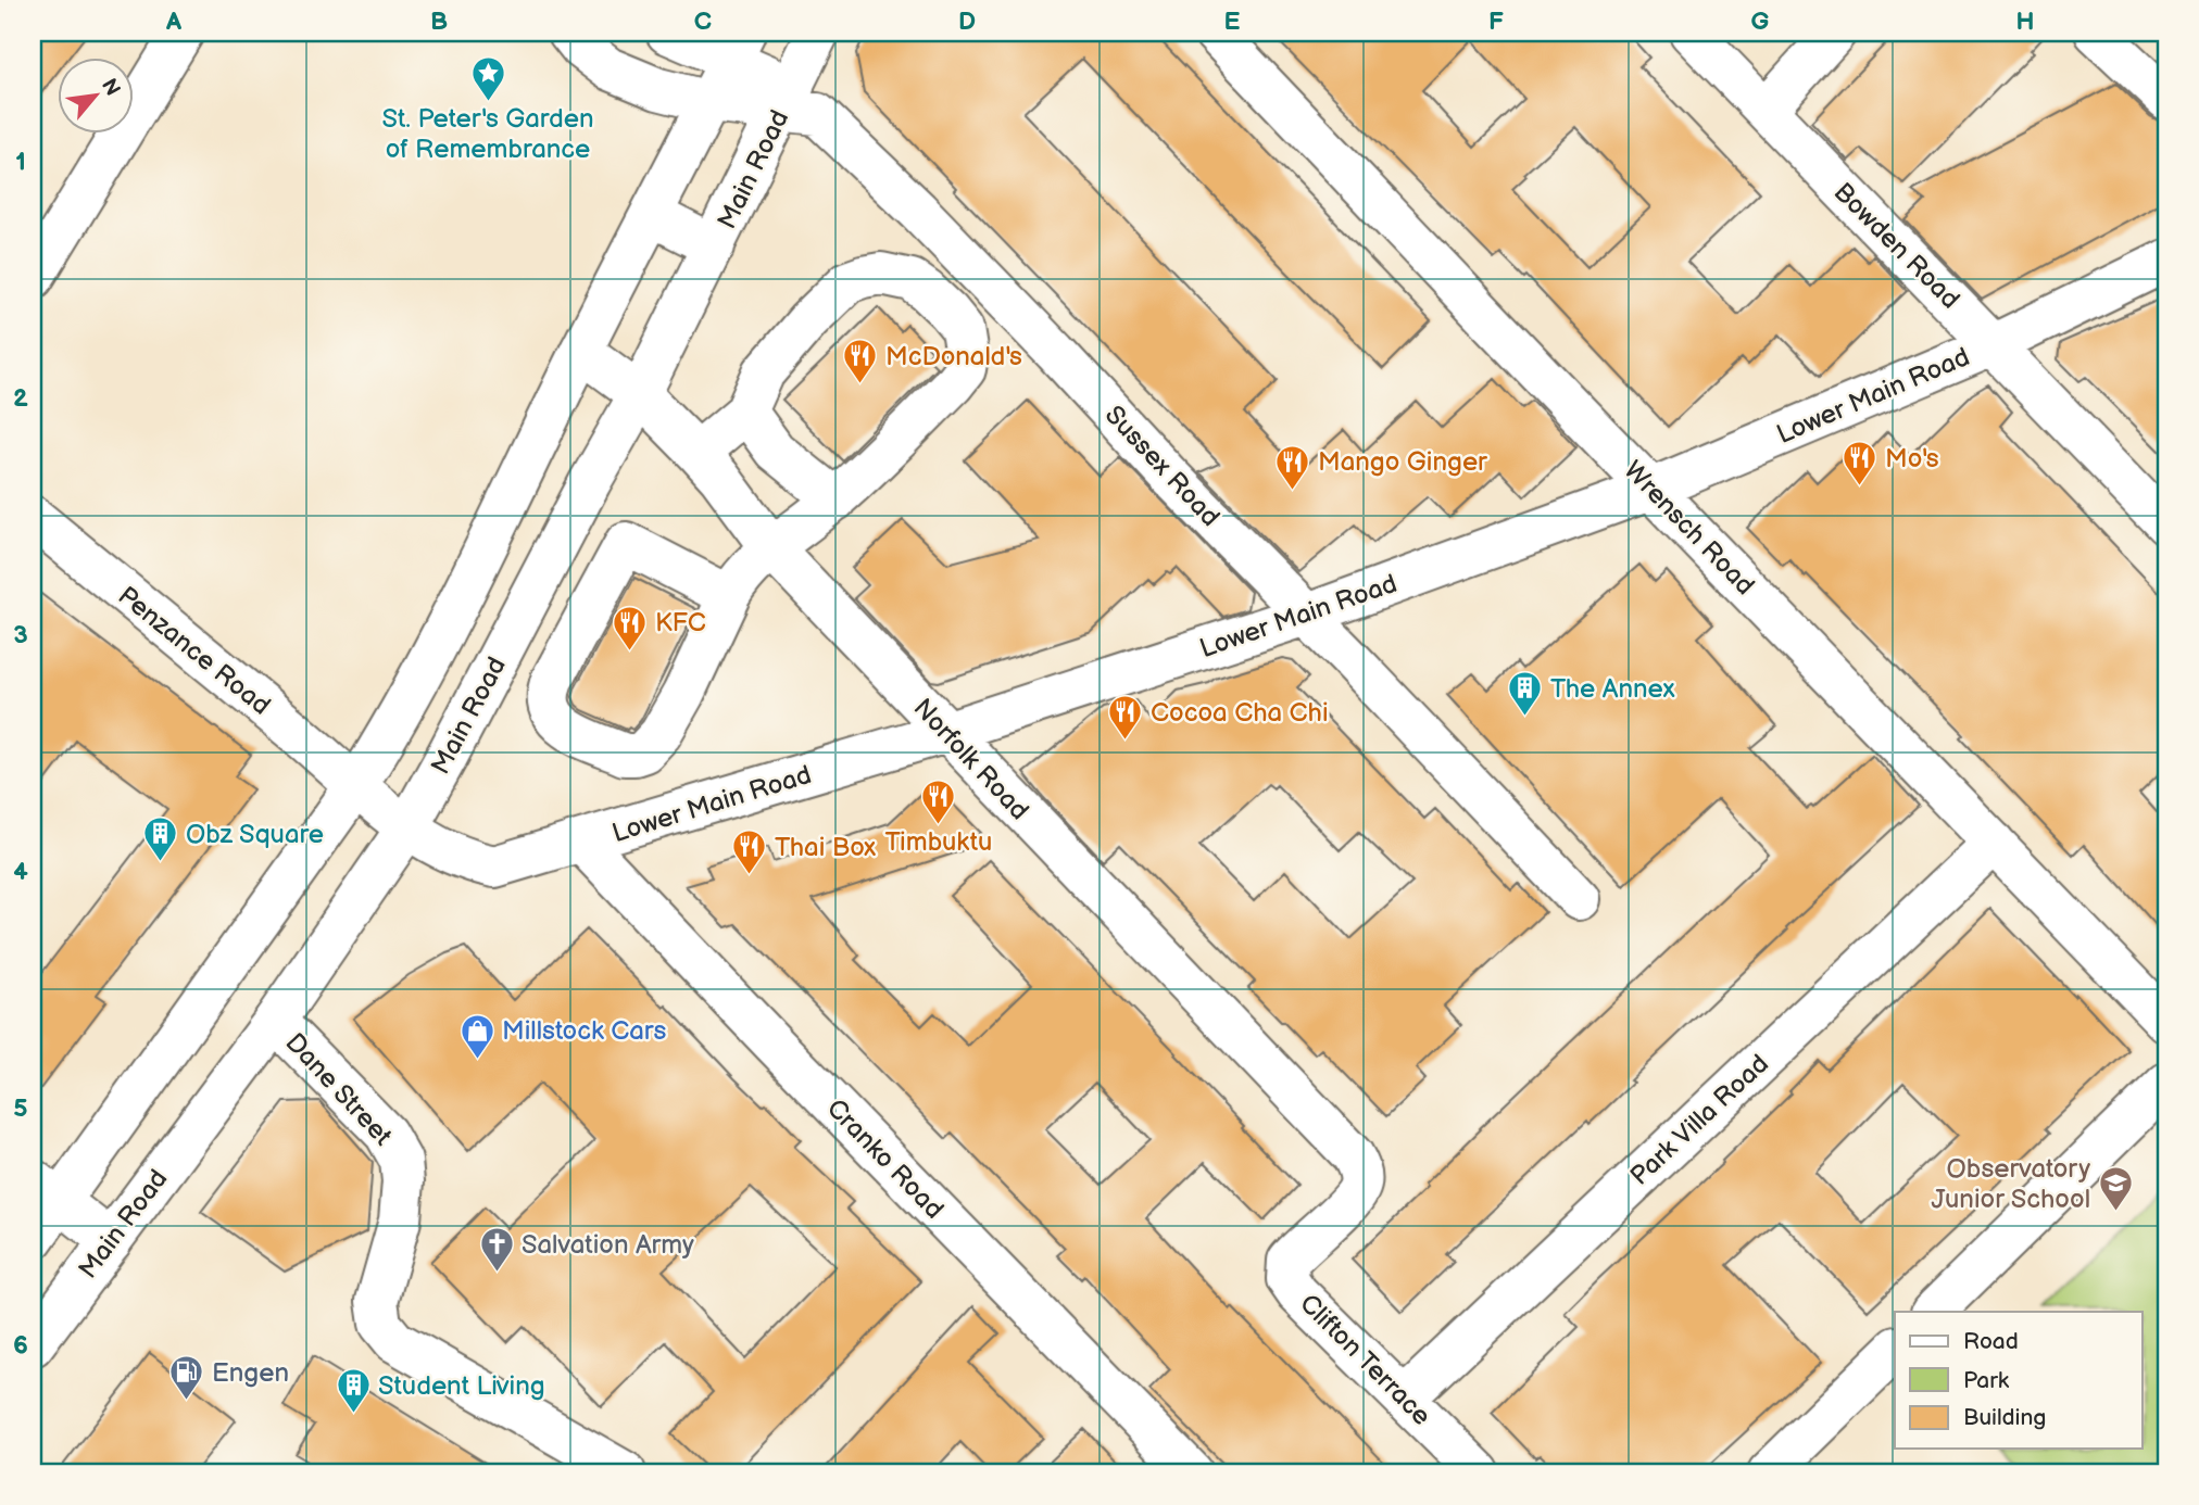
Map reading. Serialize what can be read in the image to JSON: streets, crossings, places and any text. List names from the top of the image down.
{
  "streets": {
    "street": [
      "Main Road",
      "Bowden Road",
      "Lower Main Road",
      "Sussex Road",
      "Wrensch Road",
      "Penzance Road",
      "Norfolk Road",
      "Dane Street",
      "Park Villa Road",
      "Cranko Road",
      "Clifton Terrace"
    ]
  },
  "crossings": [
    ["Main Road", "Lower Main Road"],
    ["Main Road", "Sussex Road"],
    ["Main Road", "Penzance Road"],
    ["Main Road", "Norfolk Road"],
    ["Main Road", "Dane Street"],
    ["Bowden Road", "Lower Main Road"],
    ["Lower Main Road", "Sussex Road"],
    ["Lower Main Road", "Wrensch Road"],
    ["Lower Main Road", "Penzance Road"],
    ["Lower Main Road", "Norfolk Road"],
    ["Lower Main Road", "Cranko Road"],
    ["Wrensch Road", "Park Villa Road"],
    ["Norfolk Road", "Clifton Terrace"],
    ["Park Villa Road", "Clifton Terrace"]
  ],
  "places": {
    "place": ["St. Peter's Garden of Remembrance"],
    "restaurant": [
      "McDonald's",
      "Mo's",
      "Mango Ginger",
      "KFC",
      "Cocoa Cha Chi",
      "Timbuktu",
      "Thai Box"
    ],
    "building": ["The Annex", "Obz Square", "Student Living"],
    "shop": ["Millstock Cars"],
    "school or university": ["Observatory Junior School"],
    "church": ["Salvation Army"],
    "fuel station": ["Engen"]
  },
  "legend": ["Road", "Park", "Building"],
  "north": "top right",
  "grid": {
    "columns": [
      "A",
      "B",
      "C",
      "D",
      "E",
      "F",
      "G",
      "H"
    ],
    "rows": [
      "1",
      "2",
      "3",
      "4",
      "5",
      "6"
    ]
  }
}
